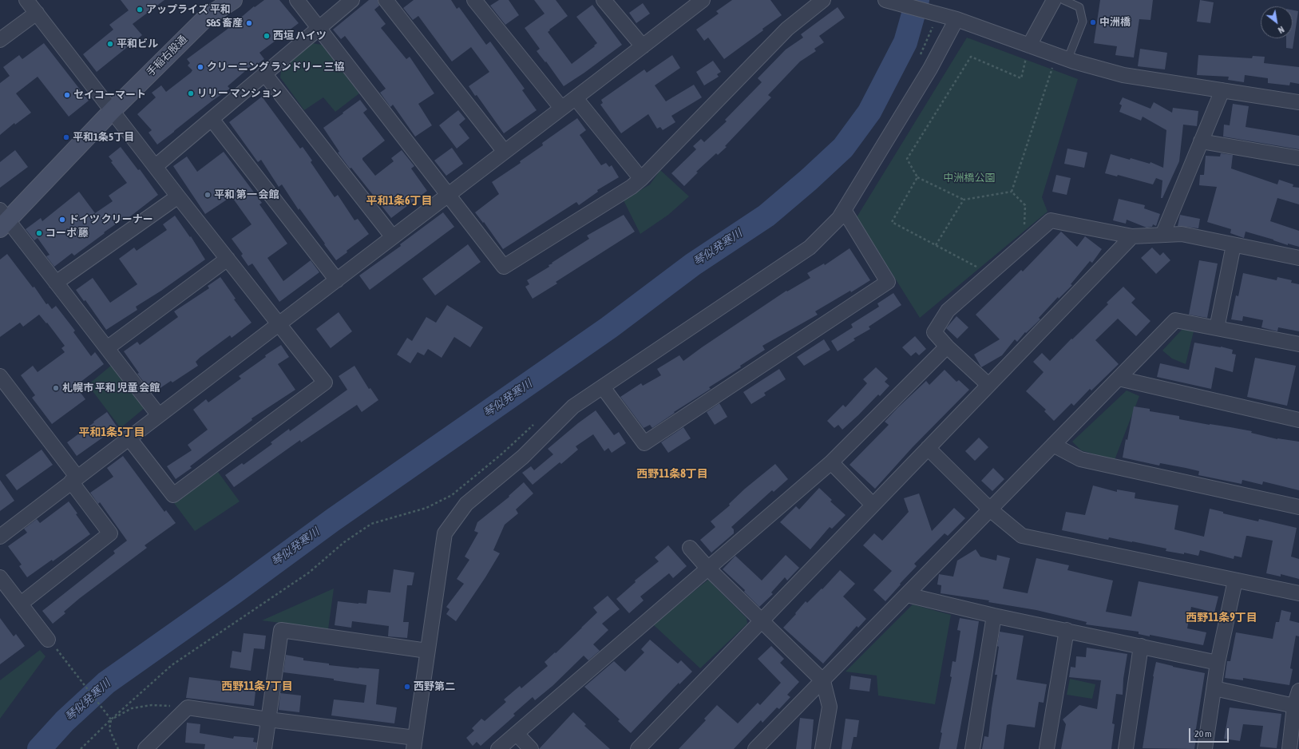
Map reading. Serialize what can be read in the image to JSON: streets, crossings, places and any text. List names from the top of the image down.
{
  "streets": {
    "street": ["手稲右股通"]
  },
  "districts": [
    "平和1条6丁目",
    "平和1条5丁目",
    "西野11条8丁目",
    "西野11条9丁目",
    "西野11条7丁目"
  ],
  "water": ["琴似発寒川"],
  "parks": ["中洲橋公園"],
  "places": [
    "アップライズ 平和",
    "中洲橋",
    "S&S 畜産",
    "西垣 ハイツ",
    "平和ビル",
    "クリーニング ランドリー 三協",
    "リリー マンション",
    "セイコーマート",
    "平和1条5丁目",
    "平和 第一 会館",
    "ドイツ クリーナー",
    "コーポ 藤",
    "札幌市 平和 児童 会館",
    "西野第二"
  ],
  "scale_bar": "20 m",
  "north": "bottom right"
}
